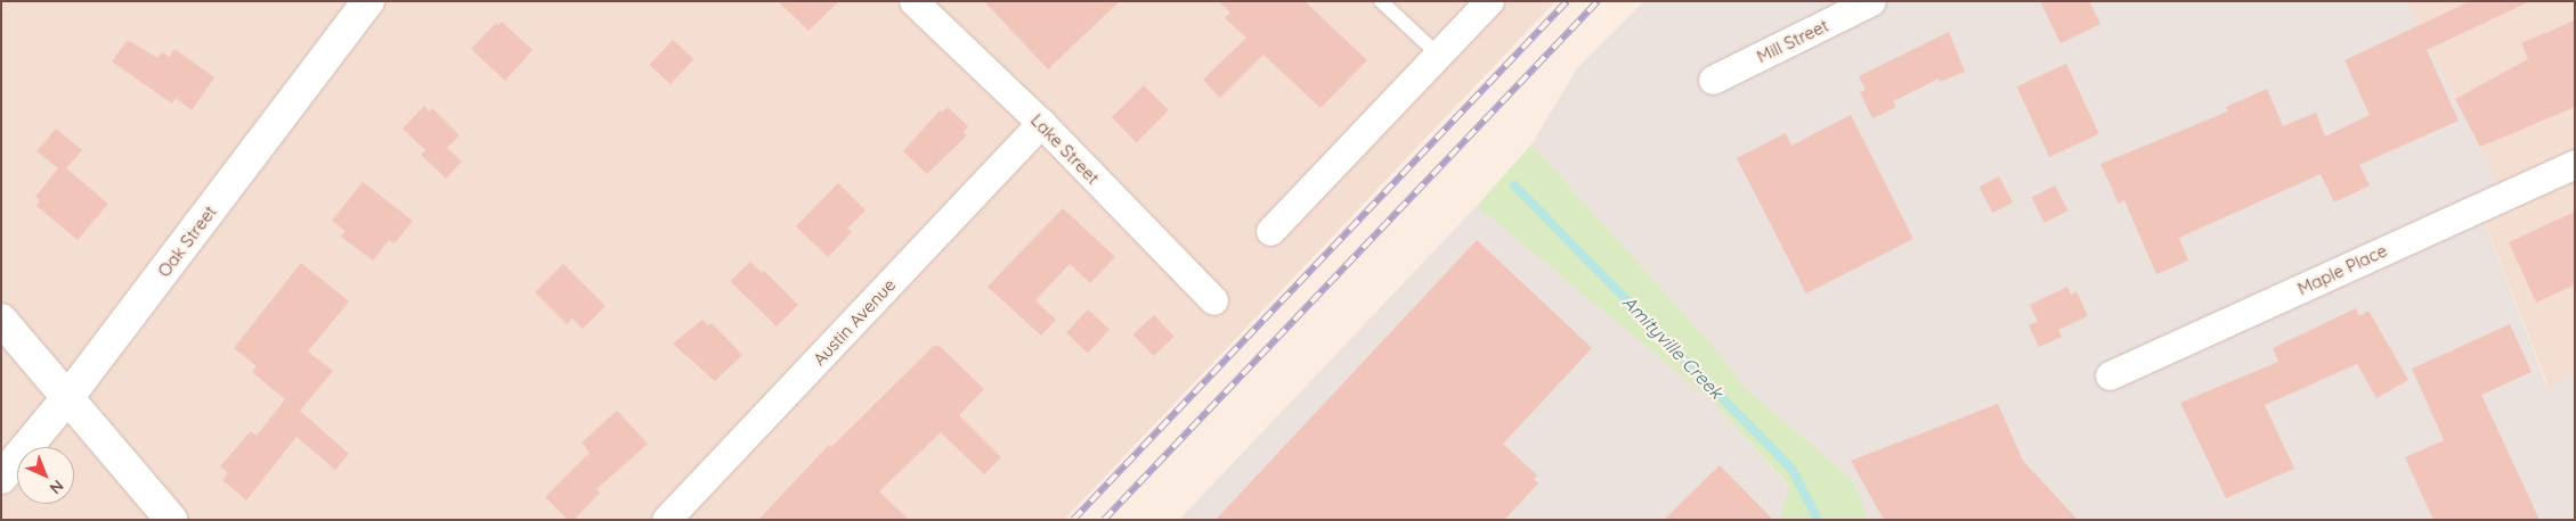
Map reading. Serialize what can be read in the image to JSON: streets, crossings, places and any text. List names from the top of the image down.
{
  "streets": {
    "main road": ["Oak Street"],
    "street": [
      "Mill Street",
      "Lake Street",
      "Maple Place",
      "Austin Avenue"
    ]
  },
  "crossings": [
    ["Lake Street", "Austin Avenue"]
  ],
  "water": ["Amityville Creek"],
  "north": "bottom right"
}
